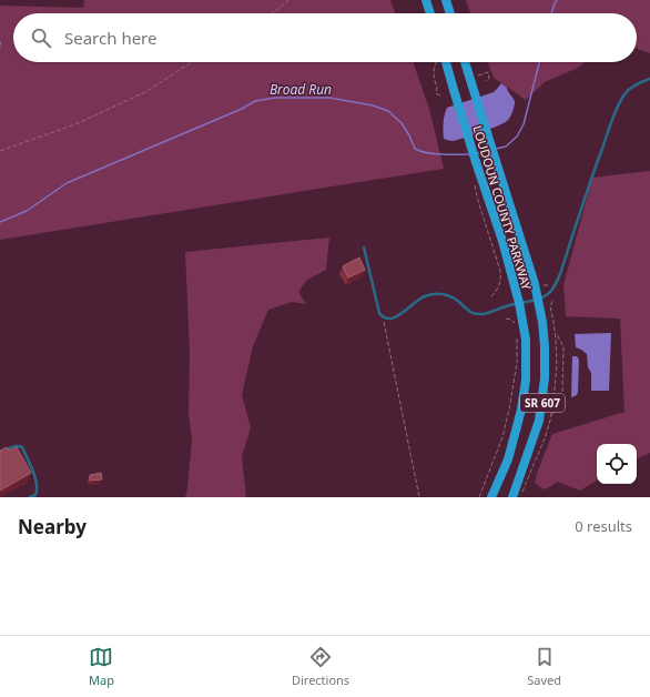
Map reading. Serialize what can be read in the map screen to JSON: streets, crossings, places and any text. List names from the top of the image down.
{
  "streets": {
    "main road": ["LOUDOUN COUNTY PARKWAY", "SR 607"]
  },
  "water": ["Broad Run"],
  "page": {
    "search": "Search here",
    "heading": ["Nearby", "0 results"],
    "nav": ["Map", "Directions", "Saved"]
  }
}
